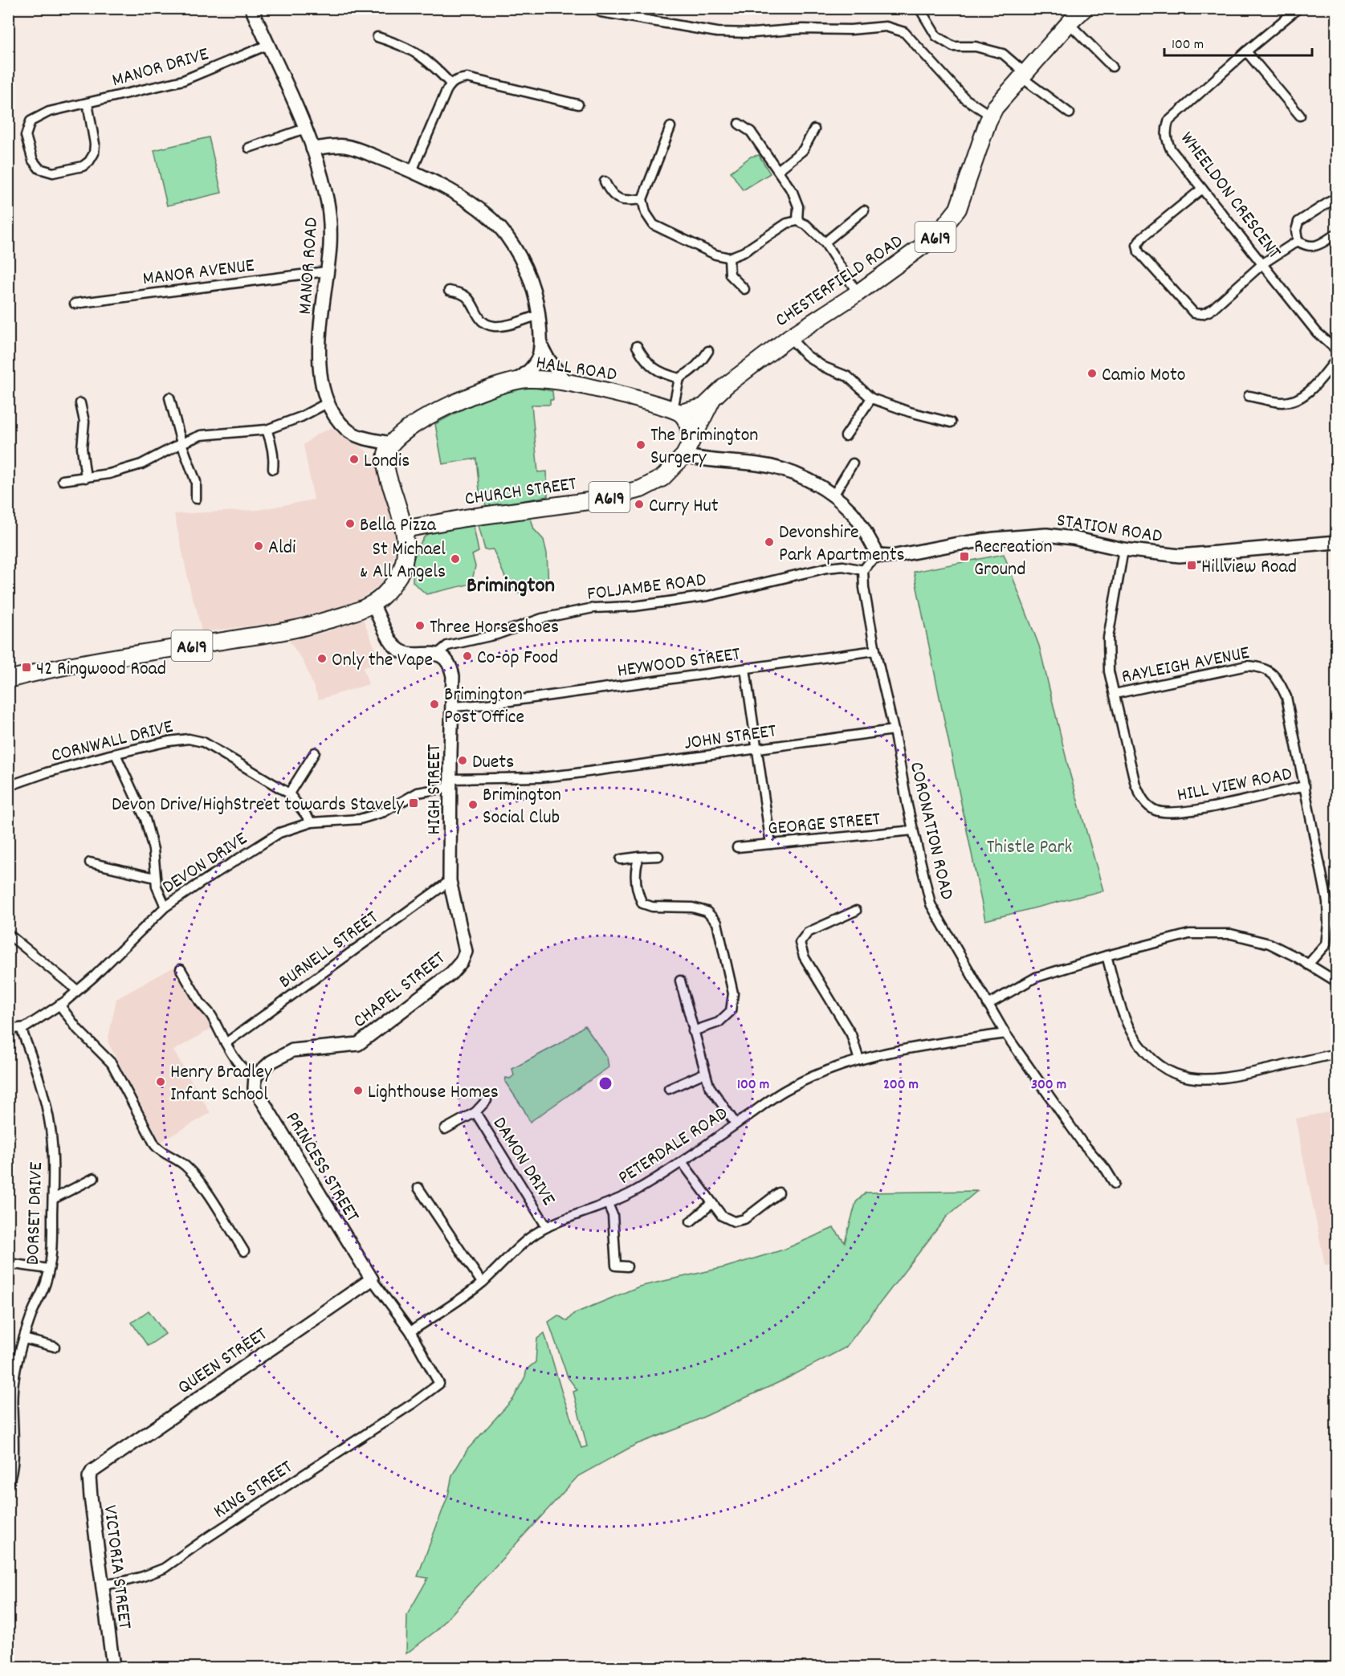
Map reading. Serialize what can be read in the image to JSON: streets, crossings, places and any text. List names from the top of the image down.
{
  "streets": {
    "highway": [
      "A619",
      "CHESTERFIELD ROAD",
      "HALL ROAD",
      "CHURCH STREET"
    ],
    "street": [
      "MANOR DRIVE",
      "WHEELDON CRESCENT",
      "MANOR ROAD",
      "MANOR AVENUE",
      "STATION ROAD",
      "FOLJAMBE ROAD",
      "HEYWOOD STREET",
      "RAYLEIGH AVENUE",
      "JOHN STREET",
      "CORNWALL DRIVE",
      "HILL VIEW ROAD",
      "HIGH STREET",
      "GEORGE STREET",
      "CORONATION ROAD",
      "DEVON DRIVE",
      "BURNELL STREET",
      "CHAPEL STREET",
      "PETERDALE ROAD",
      "DAMON DRIVE",
      "PRINCESS STREET",
      "DORSET DRIVE",
      "QUEEN STREET",
      "KING STREET",
      "VICTORIA STREET"
    ]
  },
  "crossings": [
    ["MANOR DRIVE", "MANOR ROAD"],
    ["A619", "MANOR ROAD"],
    ["A619", "HALL ROAD"],
    ["A619", "CHURCH STREET"],
    ["MANOR ROAD", "MANOR AVENUE"],
    ["MANOR ROAD", "HALL ROAD"],
    ["CHESTERFIELD ROAD", "HALL ROAD"],
    ["CHESTERFIELD ROAD", "CHURCH STREET"],
    ["STATION ROAD", "HILL VIEW ROAD"],
    ["FOLJAMBE ROAD", "HIGH STREET"],
    ["FOLJAMBE ROAD", "CORONATION ROAD"],
    ["HEYWOOD STREET", "HIGH STREET"],
    ["HEYWOOD STREET", "CORONATION ROAD"],
    ["RAYLEIGH AVENUE", "HILL VIEW ROAD"],
    ["JOHN STREET", "HIGH STREET"],
    ["JOHN STREET", "CORONATION ROAD"],
    ["JOHN STREET", "DEVON DRIVE"],
    ["CORNWALL DRIVE", "DEVON DRIVE"],
    ["HIGH STREET", "DEVON DRIVE"],
    ["HIGH STREET", "BURNELL STREET"],
    ["HIGH STREET", "CHAPEL STREET"],
    ["GEORGE STREET", "CORONATION ROAD"],
    ["CORONATION ROAD", "PETERDALE ROAD"],
    ["DEVON DRIVE", "DORSET DRIVE"],
    ["BURNELL STREET", "CHAPEL STREET"],
    ["CHAPEL STREET", "PRINCESS STREET"],
    ["PETERDALE ROAD", "DAMON DRIVE"],
    ["PETERDALE ROAD", "PRINCESS STREET"],
    ["PRINCESS STREET", "QUEEN STREET"],
    ["PRINCESS STREET", "KING STREET"],
    ["QUEEN STREET", "VICTORIA STREET"],
    ["KING STREET", "VICTORIA STREET"]
  ],
  "districts": ["Brimington"],
  "parks": ["Thistle Park"],
  "places": {
    "other": [
      "Camio Moto",
      "The Brimington Surgery",
      "Londis",
      "Curry Hut",
      "Bella Pizza",
      "Devonshire Park Apartments",
      "Aldi",
      "St Michael & All Angels",
      "Three Horseshoes",
      "Co-op Food",
      "Only the Vape",
      "Brimington Post Office",
      "Duets",
      "Brimington Social Club",
      "Henry Bradley Infant School",
      "Lighthouse Homes"
    ],
    "transit": [
      "Recreation Ground",
      "Hillview Road",
      "42 Ringwood Road",
      "Devon Drive/HighStreet towards Stavely"
    ]
  },
  "scale_bar": "100 m",
  "rings": ["100 m", "200 m", "300 m"]
}
